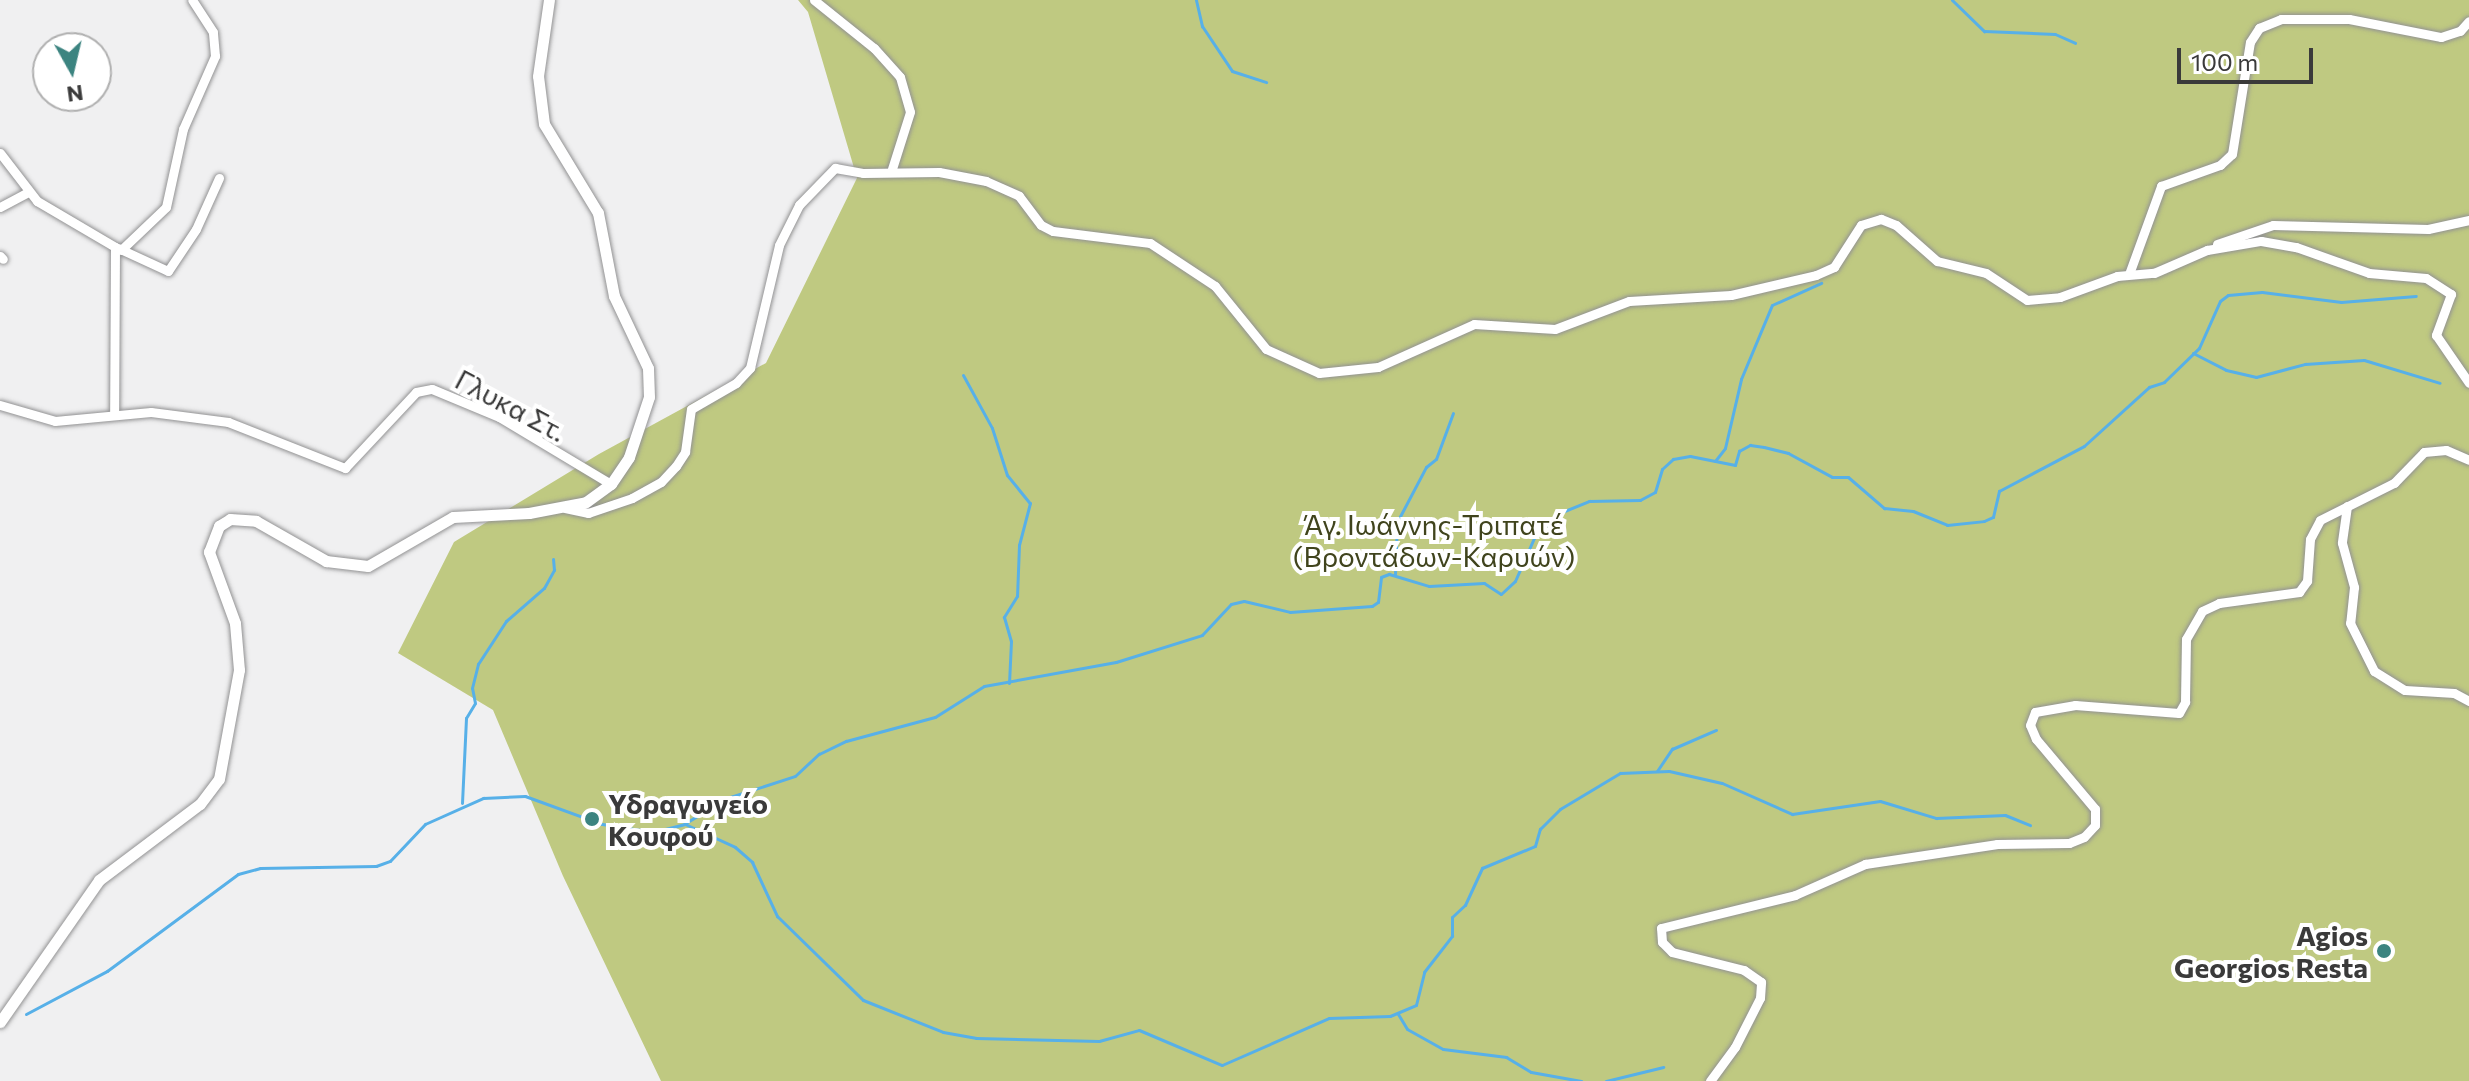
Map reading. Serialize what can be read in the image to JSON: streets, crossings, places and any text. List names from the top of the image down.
{
  "streets": {
    "street": ["Γλυκα Στ."]
  },
  "parks": ["Άγ. Ιωάννης-Τριπατέ (Βροντάδων-Καρυών)"],
  "places": ["Υδραγωγείο Κουφού", "Agios Georgios Resta"],
  "scale_bar": "100 m",
  "north": "bottom"
}
